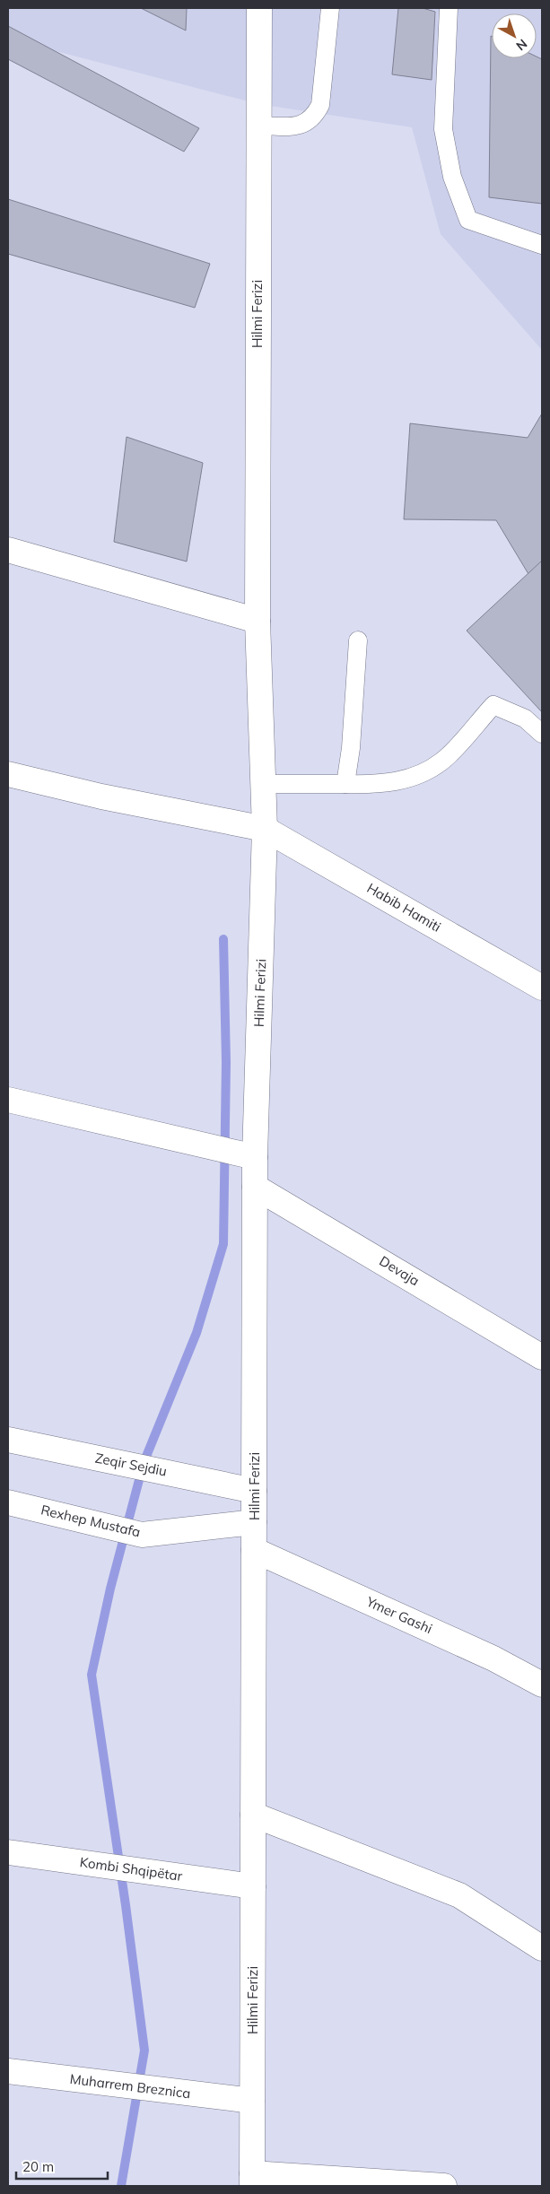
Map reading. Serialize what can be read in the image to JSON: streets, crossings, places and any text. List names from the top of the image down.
{
  "streets": {
    "street": [
      "Hilmi Ferizi",
      "Habib Hamiti",
      "Devaja",
      "Zeqir Sejdiu",
      "Rexhep Mustafa",
      "Ymer Gashi",
      "Kombi Shqipëtar",
      "Muharrem Breznica"
    ]
  },
  "crossings": [
    ["Hilmi Ferizi", "Habib Hamiti"],
    ["Hilmi Ferizi", "Devaja"],
    ["Hilmi Ferizi", "Zeqir Sejdiu"],
    ["Hilmi Ferizi", "Rexhep Mustafa"],
    ["Hilmi Ferizi", "Ymer Gashi"],
    ["Hilmi Ferizi", "Kombi Shqipëtar"],
    ["Hilmi Ferizi", "Muharrem Breznica"]
  ],
  "scale_bar": "20 m",
  "north": "bottom right"
}
